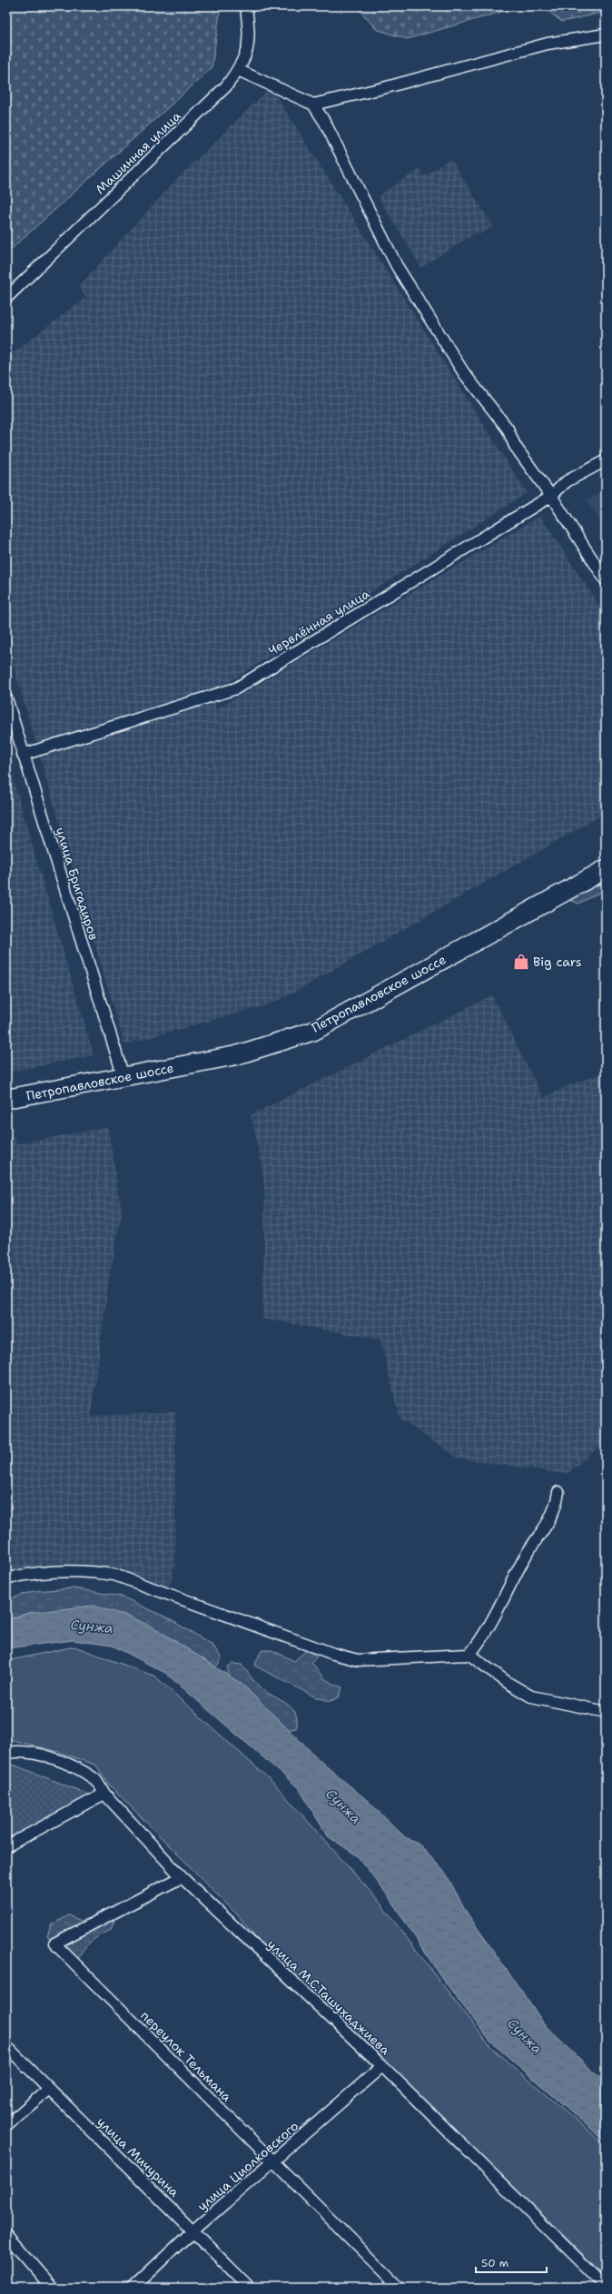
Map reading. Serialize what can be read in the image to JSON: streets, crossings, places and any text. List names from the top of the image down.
{
  "streets": {
    "main road": ["Петропавловское шоссе"],
    "street": [
      "Машинная улица",
      "Червлённая улица",
      "улица Бригадиров",
      "улица М.С.Ташухаджиева",
      "переулок Тельмана",
      "улица Мичурина",
      "улица Циолковского"
    ]
  },
  "crossings": [
    ["Червлённая улица", "улица Бригадиров"],
    ["улица Бригадиров", "Петропавловское шоссе"],
    ["улица М.С.Ташухаджиева", "переулок Тельмана"],
    ["улица М.С.Ташухаджиева", "улица Циолковского"],
    ["переулок Тельмана", "улица Циолковского"],
    ["улица Мичурина", "улица Циолковского"]
  ],
  "water": ["Сунжа"],
  "places": {
    "shop": ["Big cars"]
  },
  "scale_bar": "50 m"
}
